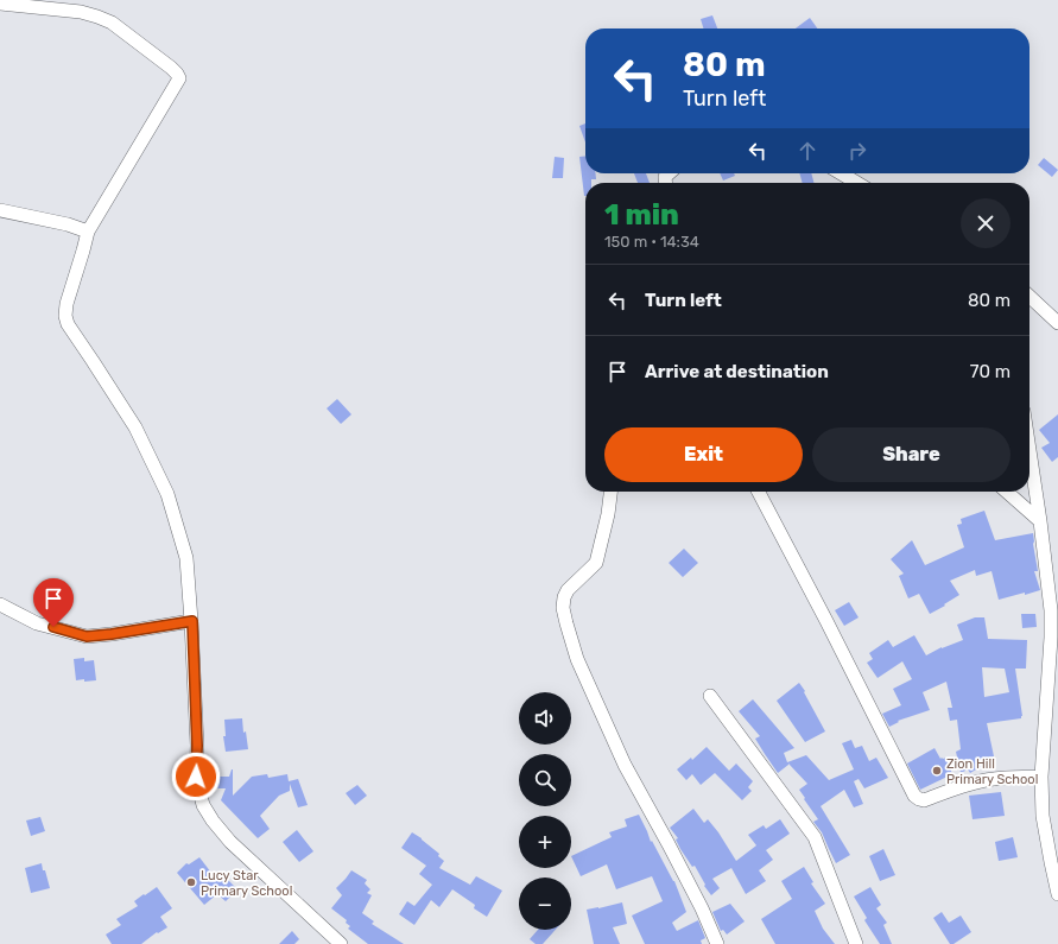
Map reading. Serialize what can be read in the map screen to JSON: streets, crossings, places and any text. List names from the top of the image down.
{
  "places": ["Zion Hill Primary School", "Lucy Star Primary School"],
  "page": {
    "turn": ["80 m", "Turn left"],
    "heading": ["1 min", "150 m · 14:34"],
    "list": [
      {
        "name": "Turn left",
        "value": "80 m"
      },
      {
        "name": "Arrive at destination",
        "value": "70 m"
      }
    ],
    "buttons": ["Exit", "Share"],
    "map_buttons": ["+", "−"]
  }
}
